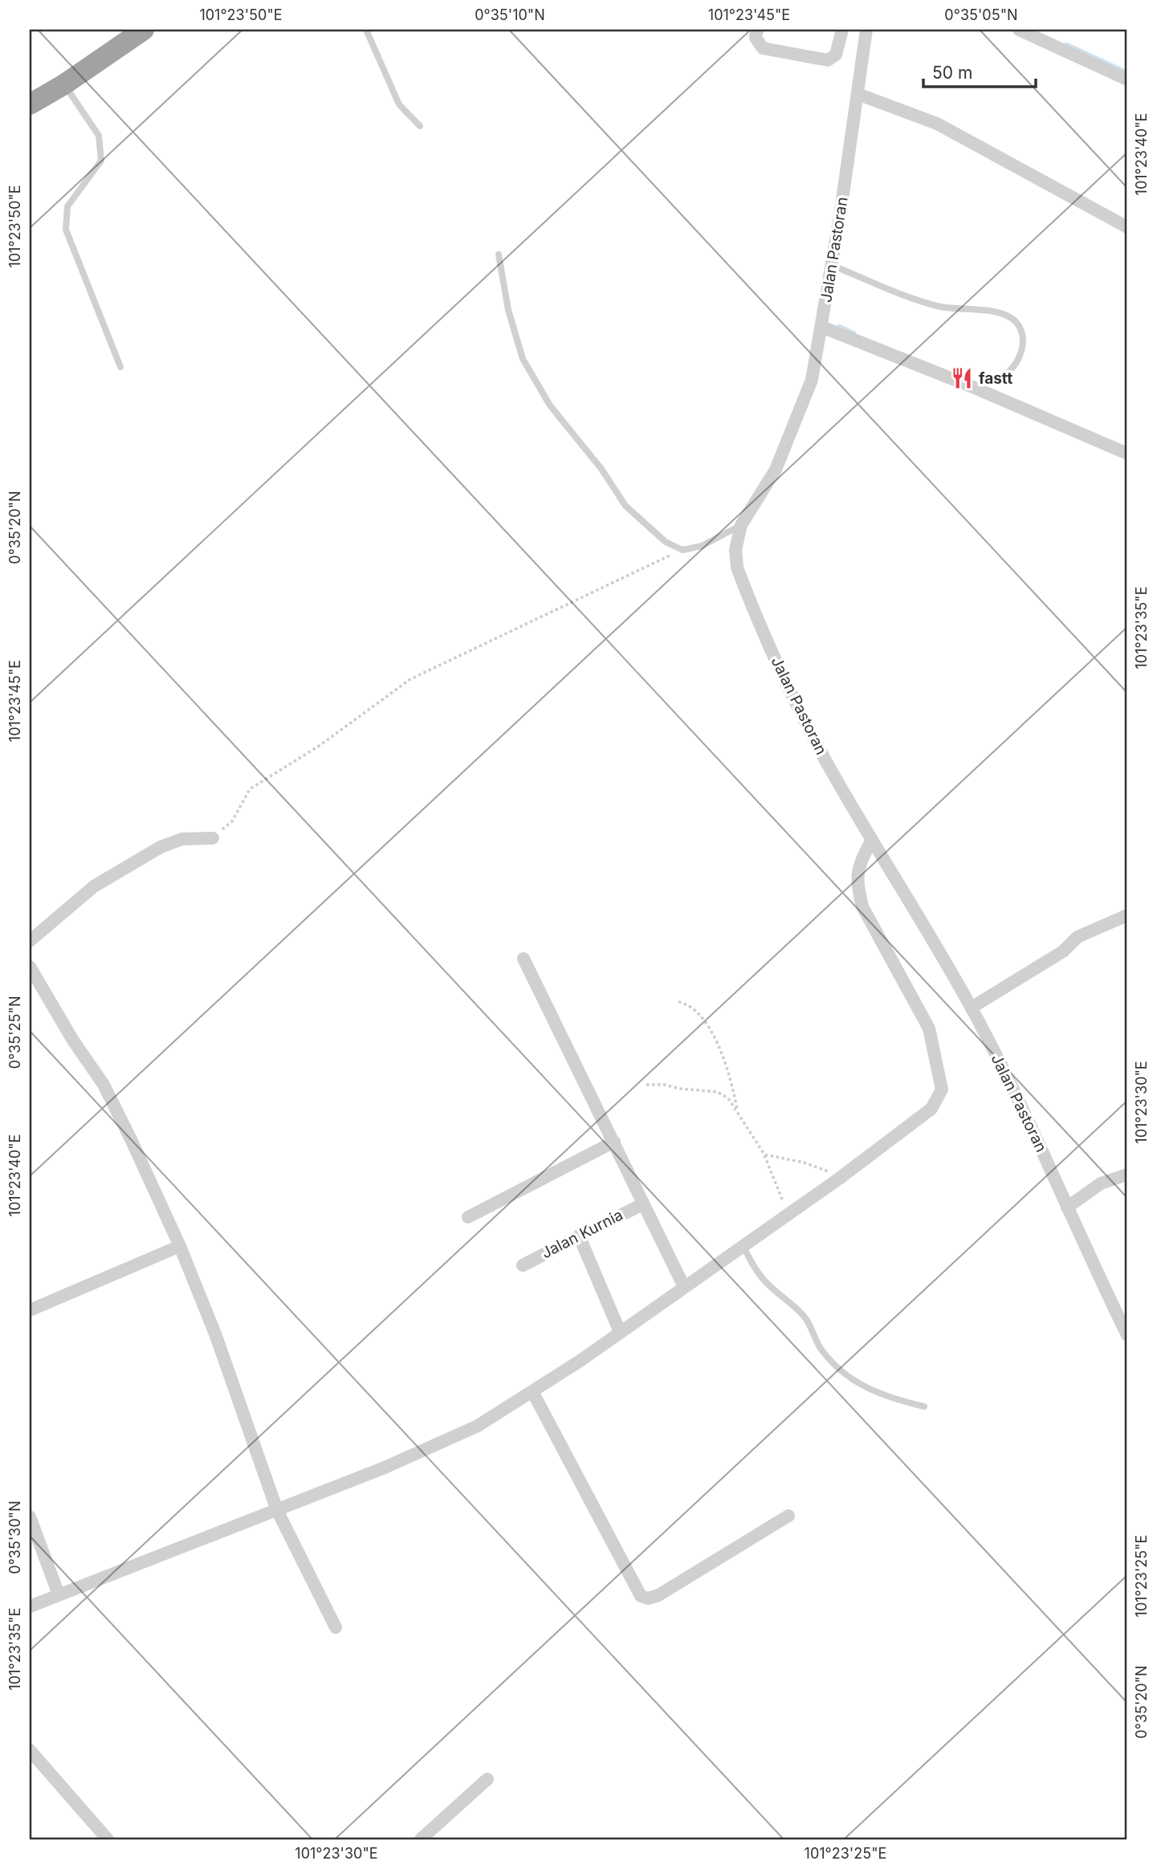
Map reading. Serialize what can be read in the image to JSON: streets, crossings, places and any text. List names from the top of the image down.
{
  "streets": {
    "street": ["Jalan Pastoran", "Jalan Kurnia"]
  },
  "places": {
    "restaurant": ["fastt"]
  },
  "scale_bar": "50 m",
  "coordinates": [
    "101°23'50\"E",
    "0°35'10\"N",
    "101°23'45\"E",
    "0°35'05\"N",
    "101°23'40\"E",
    "0°35'20\"N",
    "101°23'35\"E",
    "0°35'25\"N",
    "101°23'30\"E",
    "0°35'30\"N",
    "101°23'25\"E"
  ]
}
